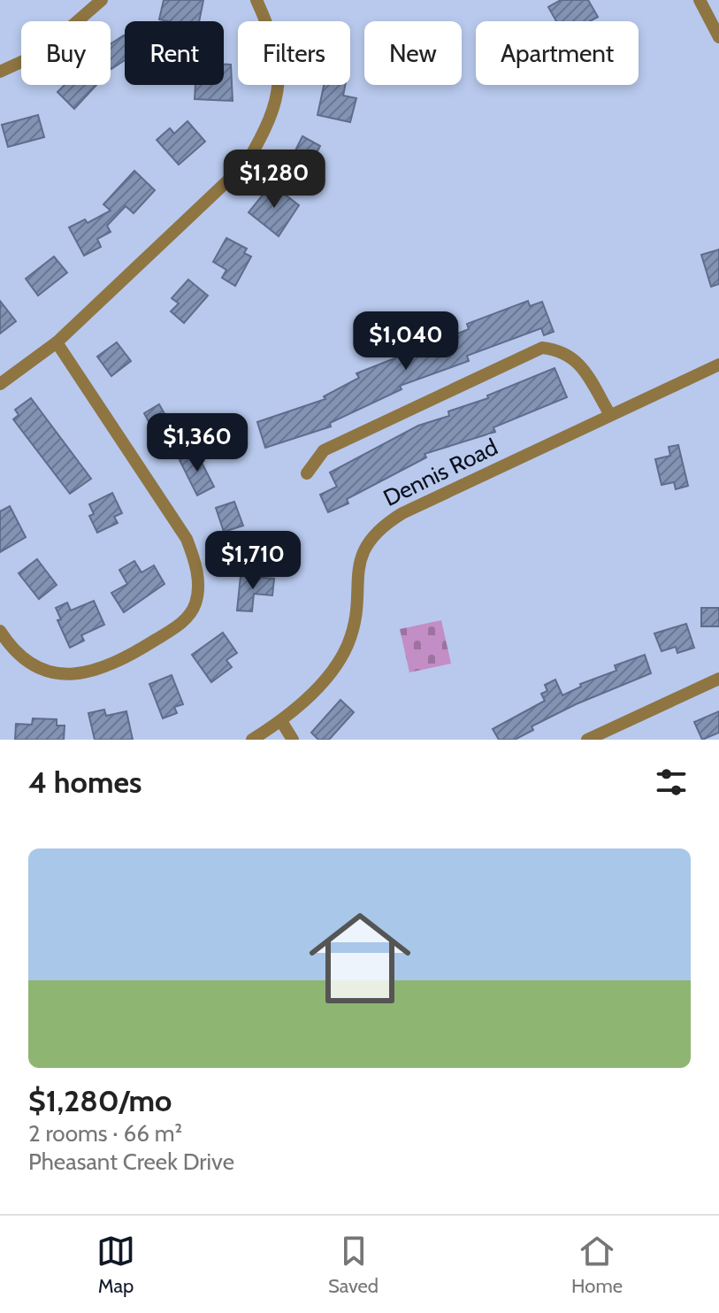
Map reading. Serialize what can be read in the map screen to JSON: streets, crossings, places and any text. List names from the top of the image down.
{
  "streets": {
    "street": ["Dennis Road"]
  },
  "page": {
    "chip": [
      "Buy",
      "Rent",
      "Filters",
      "New",
      "Apartment"
    ],
    "price": [
      "$1,280",
      "$1,040",
      "$1,360",
      "$1,710"
    ],
    "heading": "4 homes",
    "list": [
      {
        "name": "$1,280/mo",
        "note": "2 rooms · 66 m² · Pheasant Creek Drive"
      }
    ],
    "tabs": ["Map", "Saved", "Home"]
  }
}
